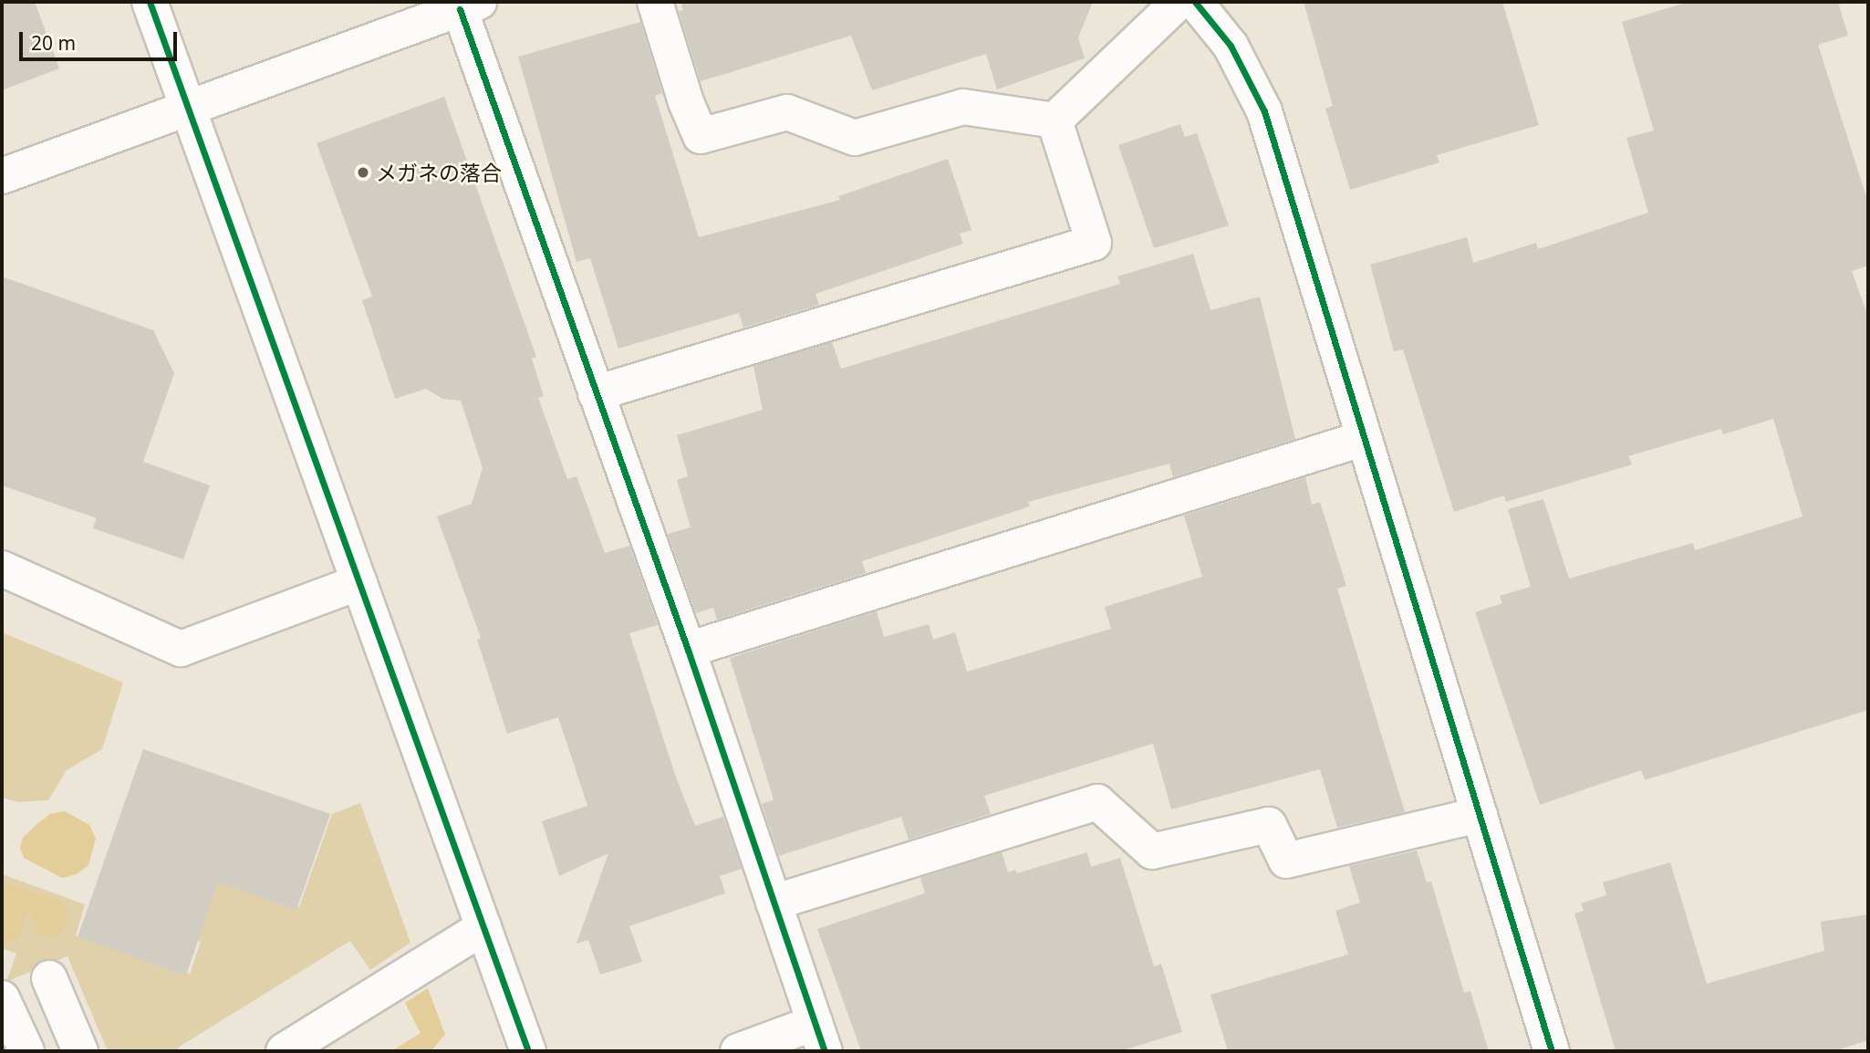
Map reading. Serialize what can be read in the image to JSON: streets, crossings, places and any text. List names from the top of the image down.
{
  "places": ["メガネの落合"],
  "scale_bar": "20 m"
}
